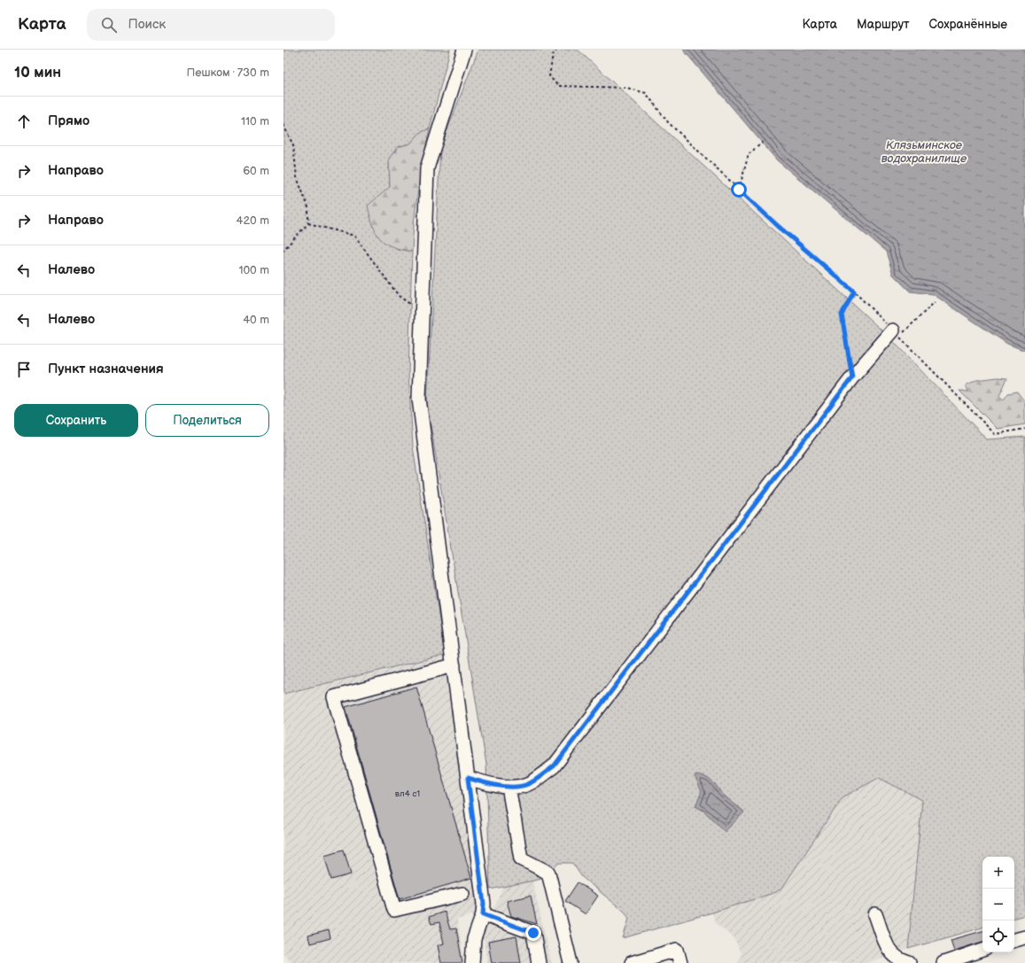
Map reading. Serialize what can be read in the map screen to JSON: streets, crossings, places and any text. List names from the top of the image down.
{
  "water": ["Клязьминское водохранилище"],
  "house_numbers": ["вл4 с1"],
  "page": {
    "header": "Карта",
    "search": "Поиск",
    "nav": ["Карта", "Маршрут", "Сохранённые"],
    "heading": ["10 мин", "Пешком · 730 m"],
    "list": [
      ["Прямо", "110 m"],
      ["Направо", "60 m"],
      ["Направо", "420 m"],
      ["Налево", "100 m"],
      ["Налево", "40 m"],
      "Пункт назначения"
    ],
    "buttons": ["Сохранить", "Поделиться"],
    "map_buttons": ["+", "−"]
  }
}
